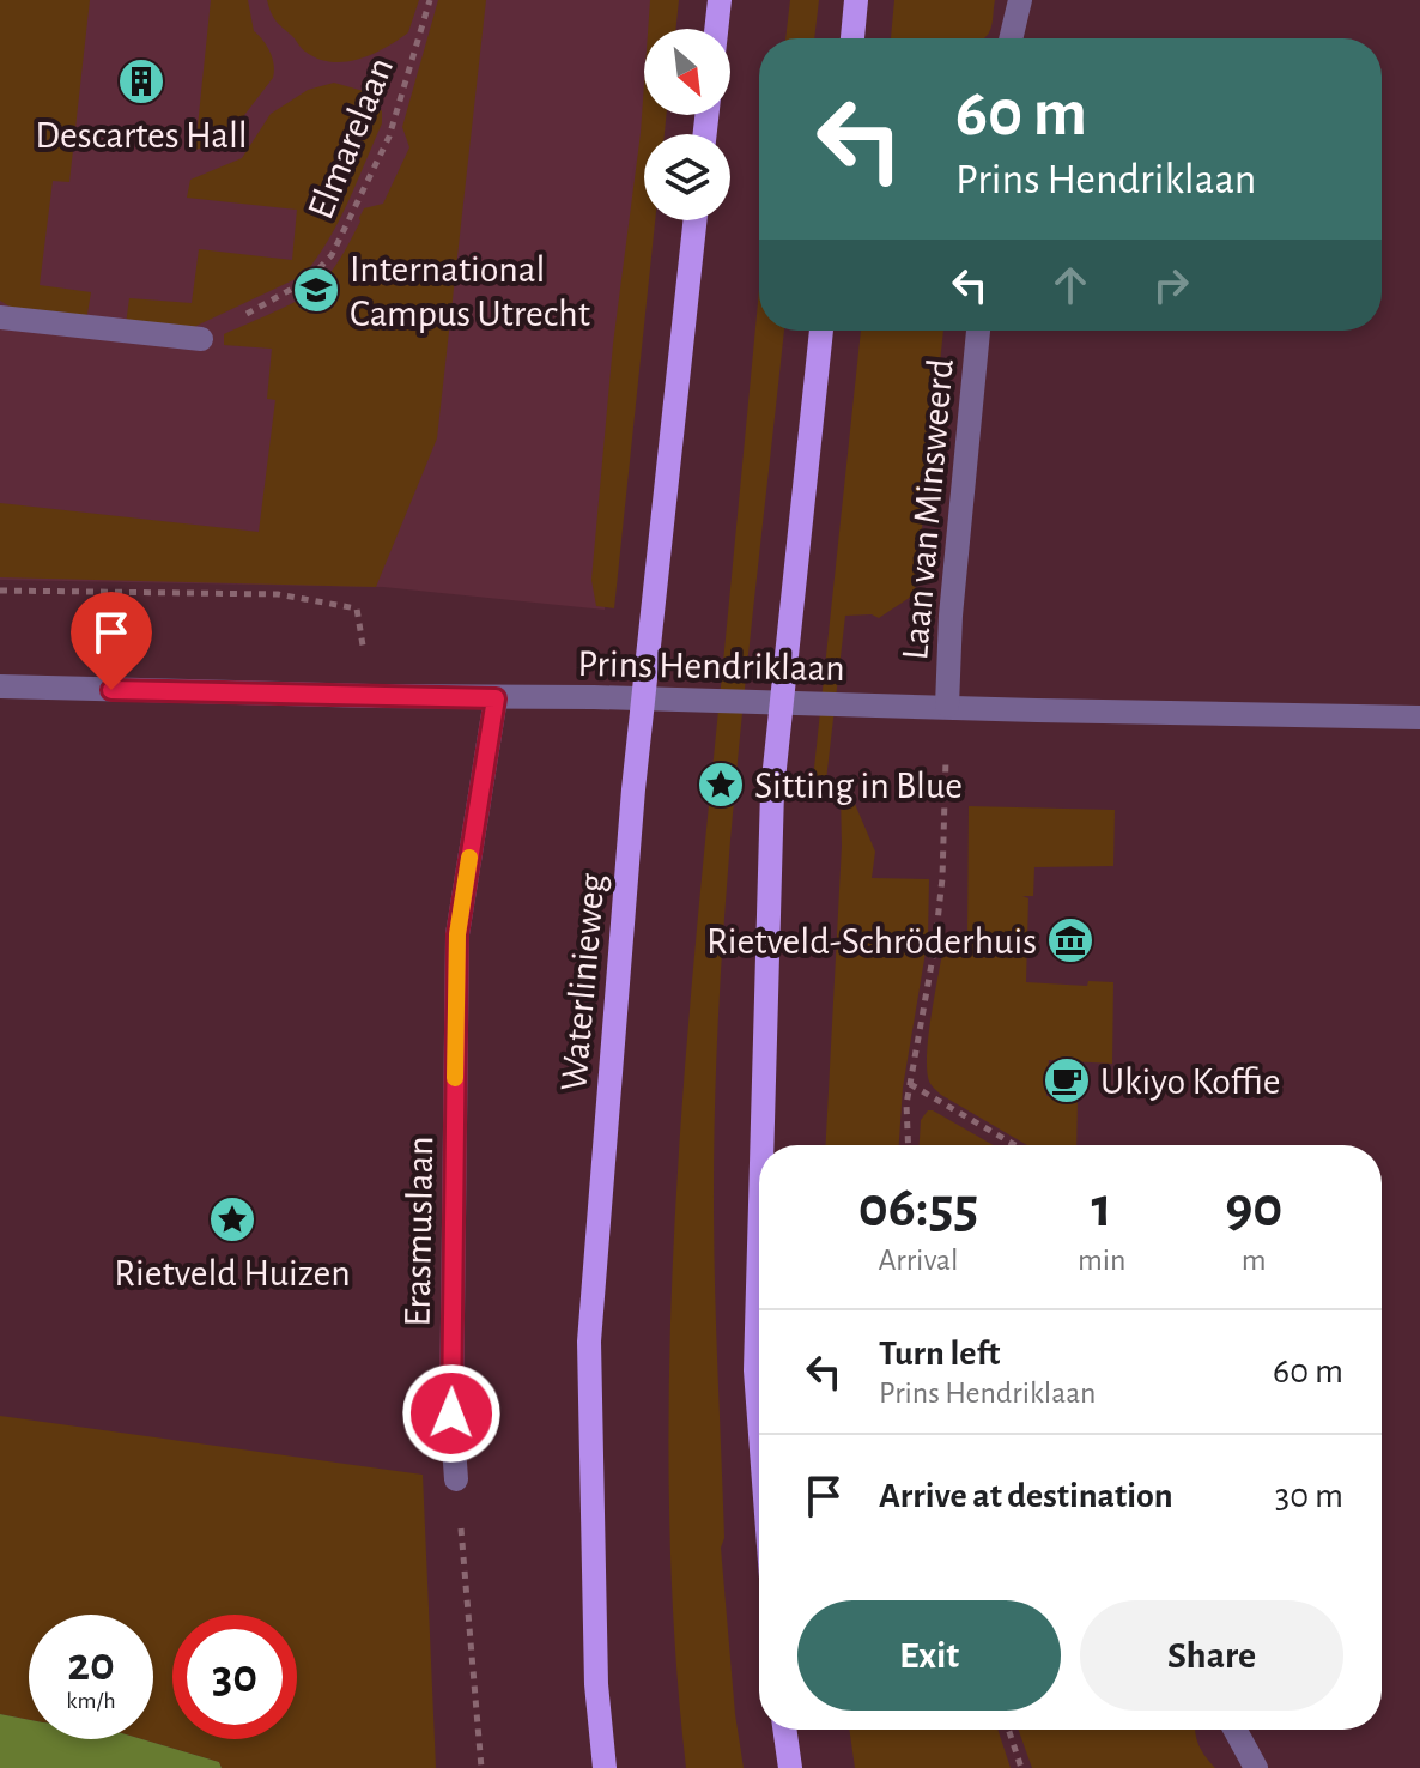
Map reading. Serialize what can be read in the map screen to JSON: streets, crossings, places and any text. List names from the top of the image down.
{
  "streets": {
    "main road": ["Waterlinieweg"],
    "street": ["Laan van Minsweerd", "Prins Hendriklaan", "Erasmuslaan"],
    "path": ["Elmarelaan"]
  },
  "crossings": [
    ["Laan van Minsweerd", "Prins Hendriklaan"],
    ["Prins Hendriklaan", "Erasmuslaan"]
  ],
  "places": {
    "building": ["Descartes Hall"],
    "school or university": ["International Campus Utrecht"],
    "place": ["Sitting in Blue", "Rietveld Huizen"],
    "museum": ["Rietveld-Schröderhuis"],
    "cafe": ["Ukiyo Koffie"]
  },
  "north": "bottom right",
  "page": {
    "turn": ["60 m", "Prins Hendriklaan"],
    "eta": [
      "06:55",
      "Arrival",
      "1",
      "min",
      "90",
      "m"
    ],
    "list": [
      {
        "name": "Turn left",
        "note": "Prins Hendriklaan",
        "value": "60 m"
      },
      {
        "name": "Arrive at destination",
        "value": "30 m"
      }
    ],
    "buttons": ["Exit", "Share"],
    "speed": "20 km/h",
    "limit": "30"
  }
}
